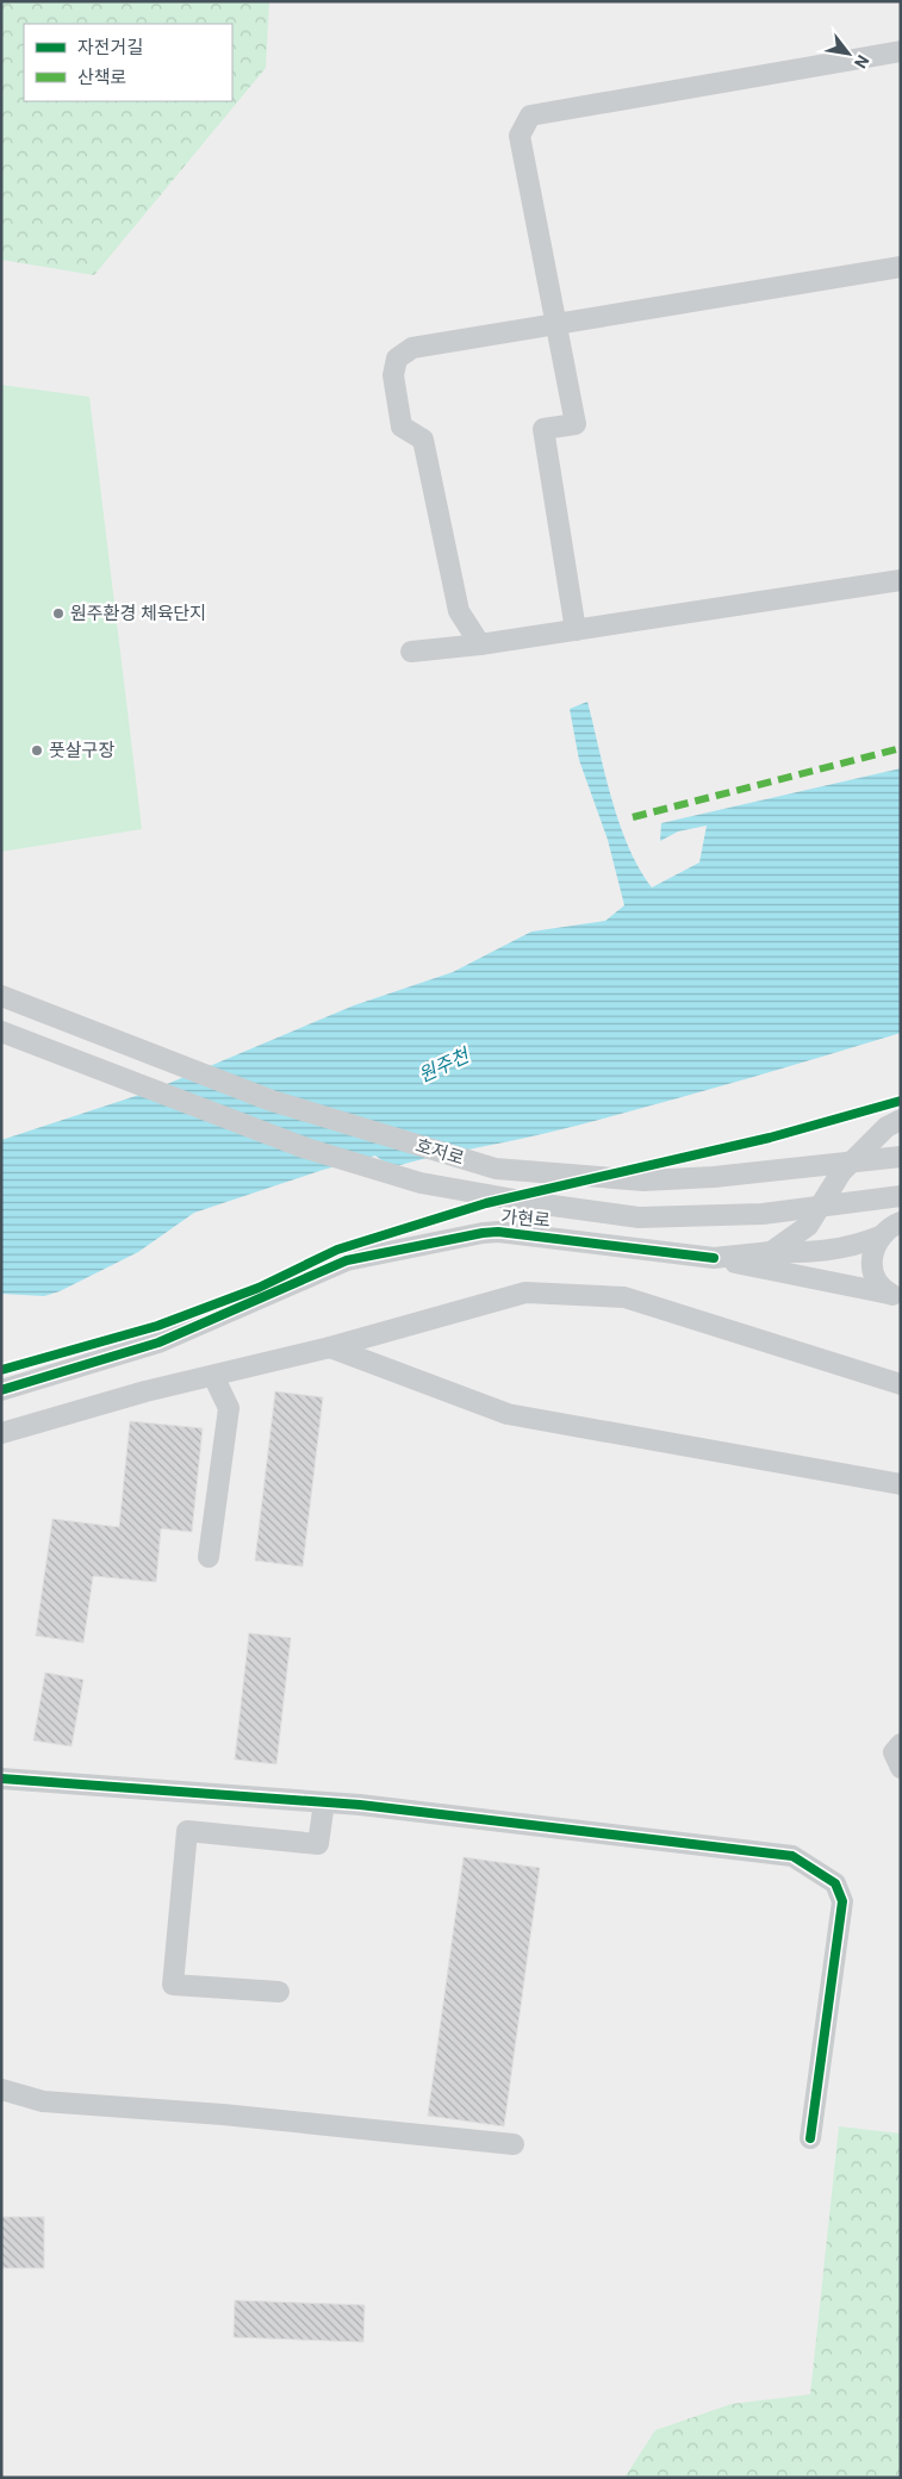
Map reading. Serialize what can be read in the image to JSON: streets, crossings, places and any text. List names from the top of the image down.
{
  "streets": {
    "street": ["호저로", "가현로"]
  },
  "water": ["원주천"],
  "places": ["원주환경 체육단지", "풋살구장"],
  "legend": ["자전거길", "산책로"],
  "north": "bottom right"
}
